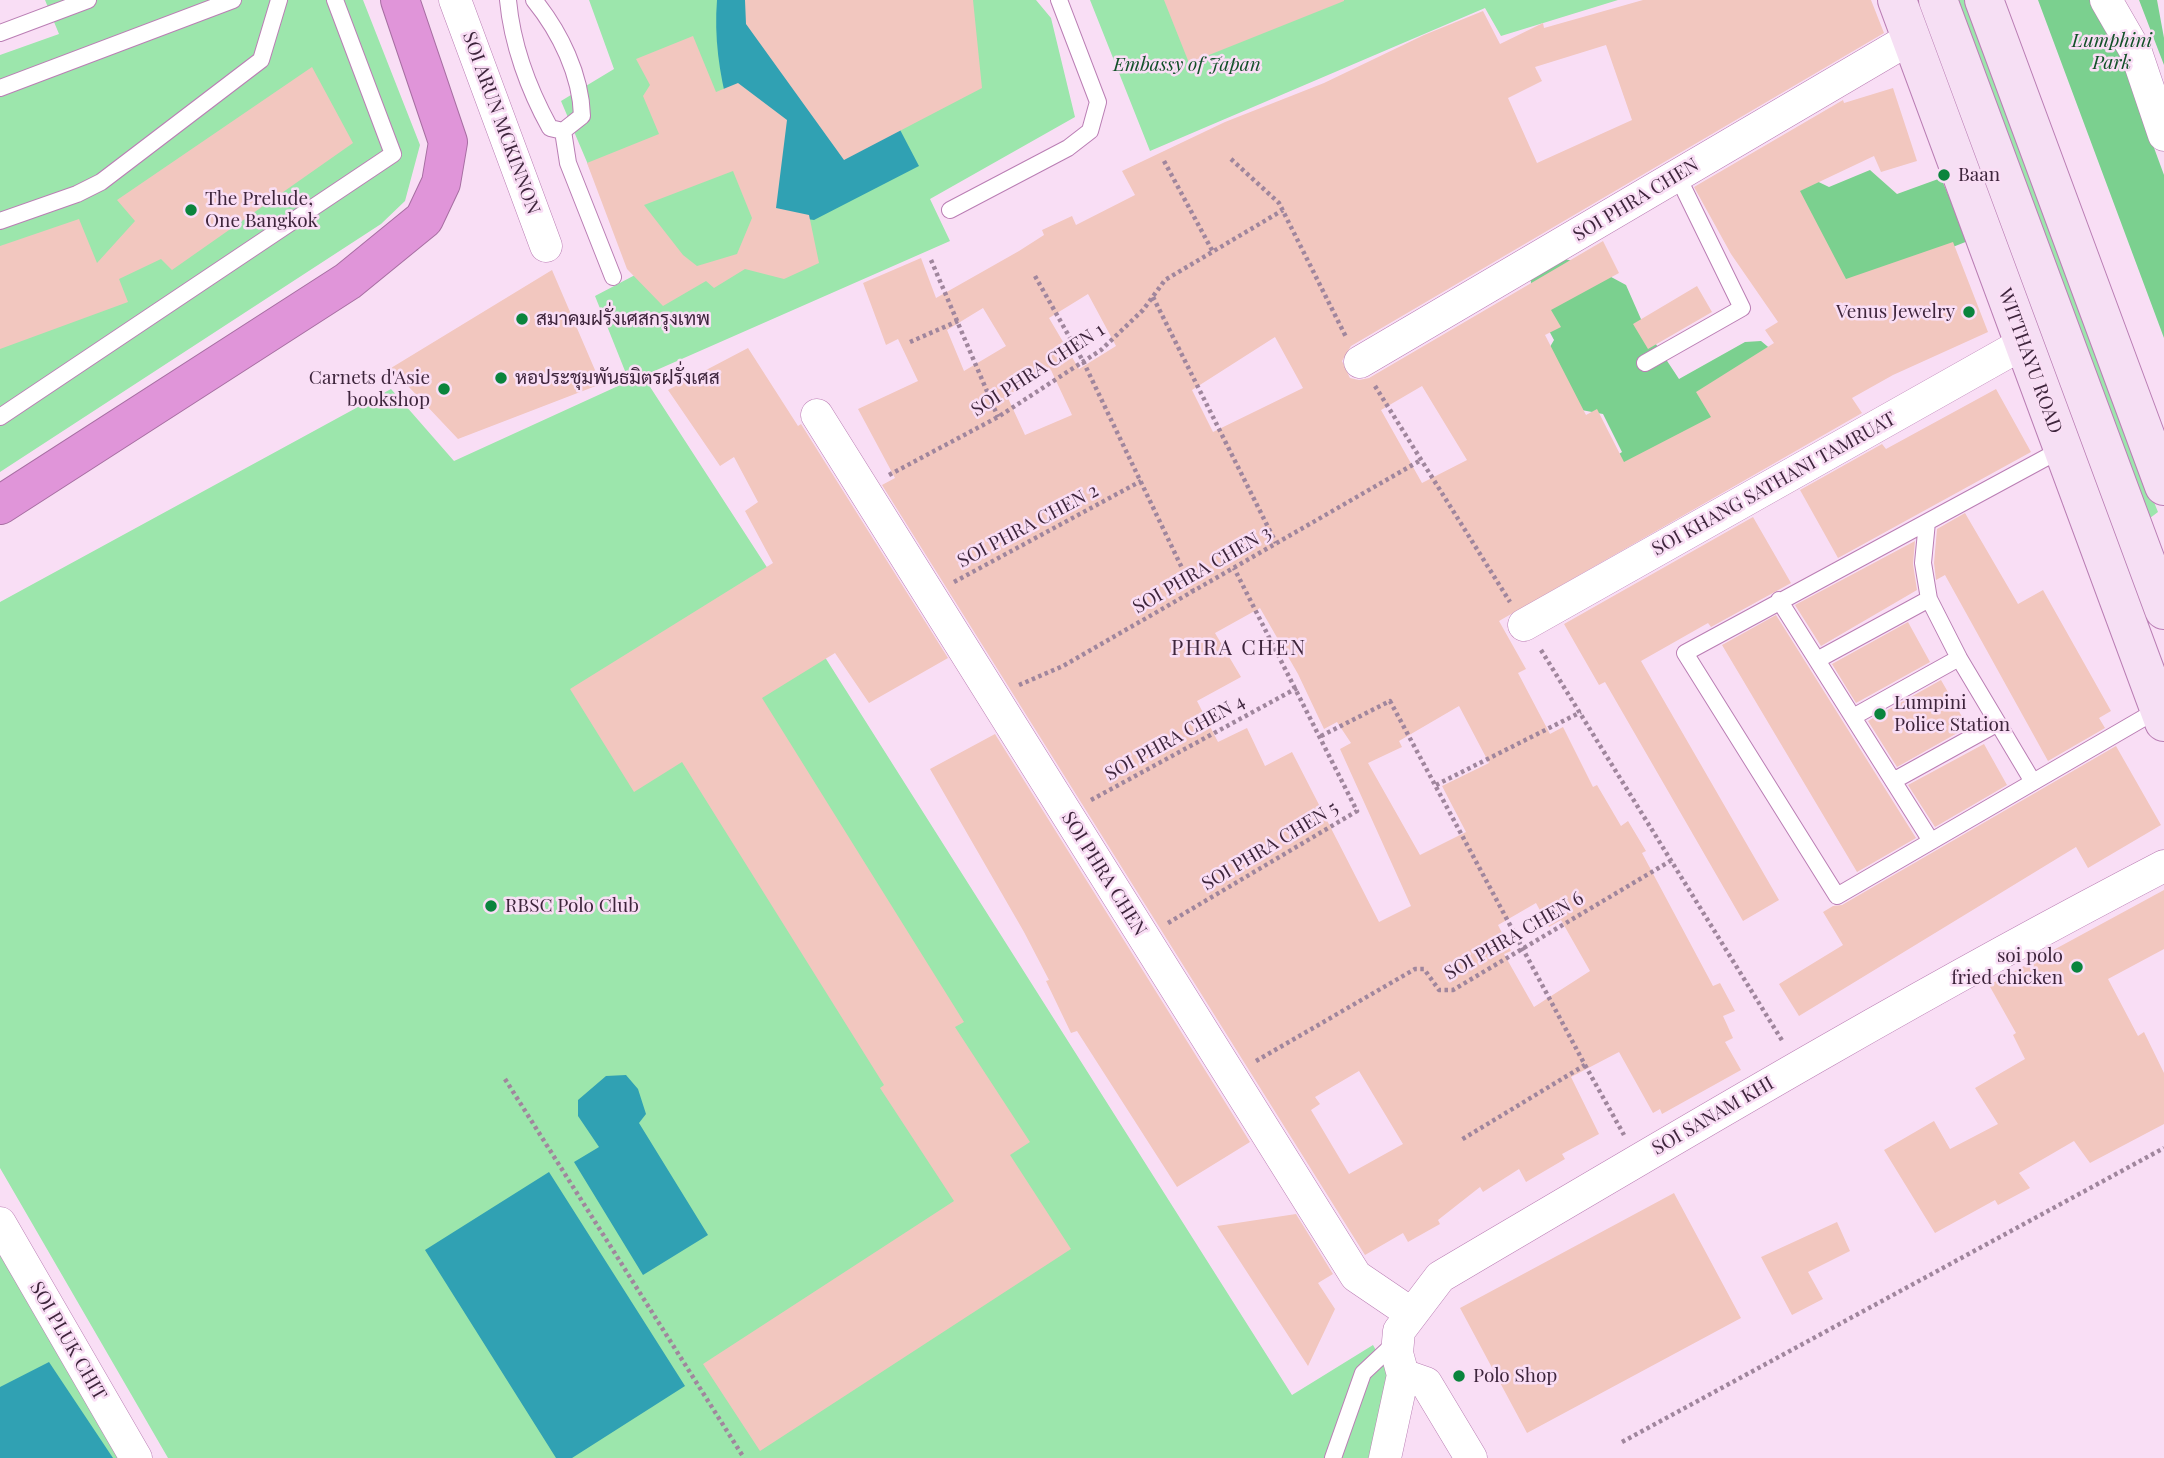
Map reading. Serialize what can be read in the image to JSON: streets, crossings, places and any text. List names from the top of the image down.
{
  "streets": {
    "main road": ["WITTHAYU ROAD"],
    "street": [
      "SOI ARUN MCKINNON",
      "SOI PHRA CHEN",
      "SOI KHANG SATHANI TAMRUAT",
      "SOI SANAM KHI",
      "SOI PLUK CHIT"
    ],
    "path": [
      "SOI PHRA CHEN 1",
      "SOI PHRA CHEN 2",
      "SOI PHRA CHEN 3",
      "SOI PHRA CHEN 4",
      "SOI PHRA CHEN 5",
      "SOI PHRA CHEN 6"
    ]
  },
  "crossings": [
    ["SOI PHRA CHEN", "WITTHAYU ROAD"],
    ["SOI PHRA CHEN", "SOI PHRA CHEN 1"],
    ["SOI PHRA CHEN", "SOI PHRA CHEN 2"],
    ["SOI PHRA CHEN", "SOI PHRA CHEN 3"],
    ["SOI PHRA CHEN", "SOI PHRA CHEN 4"],
    ["SOI PHRA CHEN", "SOI PHRA CHEN 5"],
    ["SOI PHRA CHEN", "SOI PHRA CHEN 6"],
    ["SOI PHRA CHEN", "SOI SANAM KHI"],
    ["WITTHAYU ROAD", "SOI KHANG SATHANI TAMRUAT"],
    ["SOI PHRA CHEN 3", "SOI PHRA CHEN 5"],
    ["SOI PHRA CHEN 4", "SOI PHRA CHEN 5"]
  ],
  "districts": ["PHRA CHEN"],
  "parks": ["Lumphini Park", "Embassy of Japan"],
  "places": [
    "Baan",
    "The Prelude, One Bangkok",
    "Venus Jewelry",
    "สมาคมฝรั่งเศสกรุงเทพ",
    "หอประชุมพันธมิตรฝรั่งเศส",
    "Carnets d'Asie bookshop",
    "Lumpini Police Station",
    "RBSC Polo Club",
    "soi polo fried chicken",
    "Polo Shop"
  ]
}
